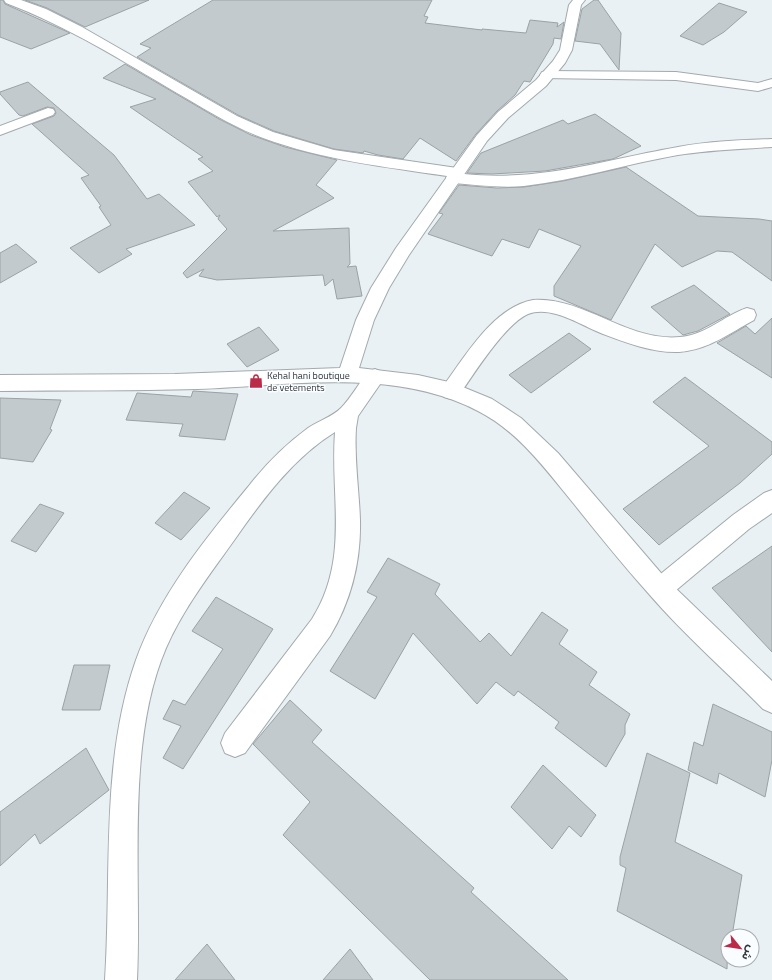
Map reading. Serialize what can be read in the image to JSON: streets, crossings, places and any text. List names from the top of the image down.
{
  "places": {
    "shop": ["Kehal hani boutique de vetements"]
  },
  "north": "bottom right"
}
